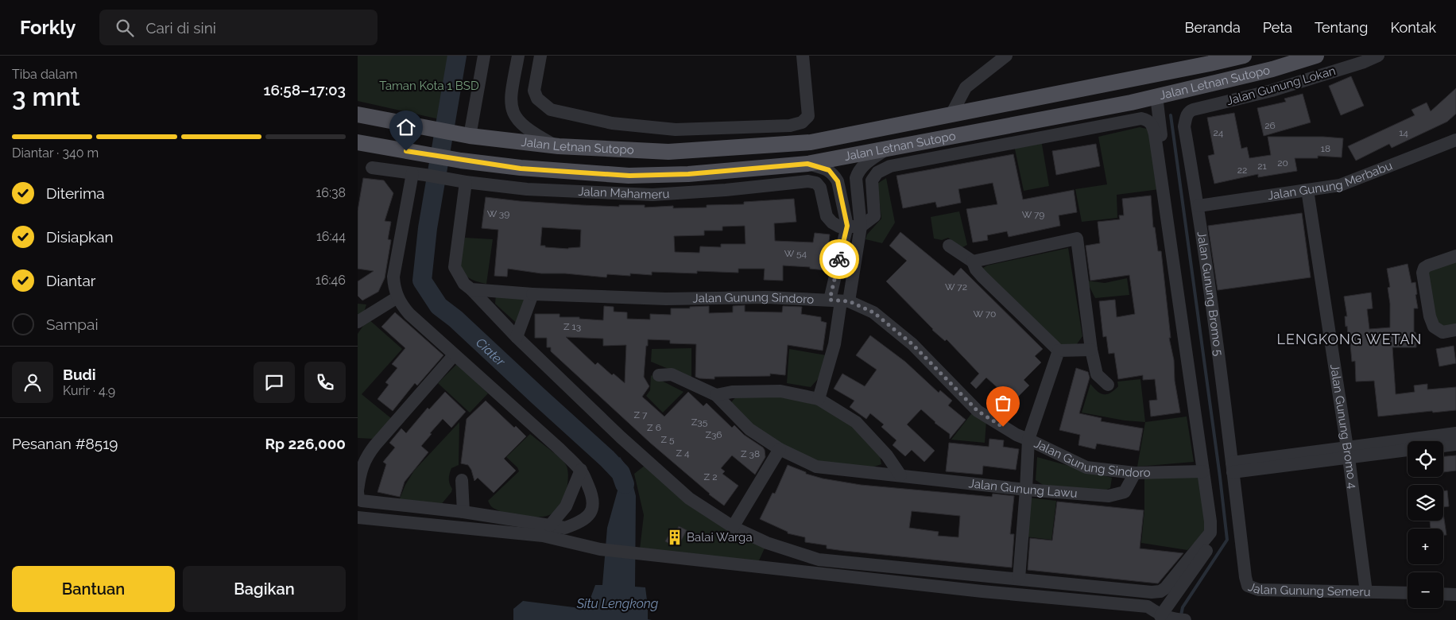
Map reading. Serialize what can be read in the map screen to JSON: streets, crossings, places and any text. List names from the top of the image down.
{
  "streets": {
    "main road": ["Jalan Letnan Sutopo"],
    "street": [
      "Jalan Gunung Lokan",
      "Jalan Gunung Merbabu",
      "Jalan Mahameru",
      "Jalan Gunung Bromo 5",
      "Jalan Gunung Sindoro",
      "Jalan Gunung Bromo 4",
      "Jalan Gunung Lawu",
      "Jalan Gunung Semeru"
    ]
  },
  "crossings": [
    ["Jalan Gunung Lokan", "Jalan Gunung Bromo 5"],
    ["Jalan Gunung Merbabu", "Jalan Gunung Bromo 5"],
    ["Jalan Gunung Merbabu", "Jalan Gunung Bromo 4"],
    ["Jalan Gunung Bromo 5", "Jalan Gunung Semeru"],
    ["Jalan Gunung Sindoro", "Jalan Gunung Lawu"],
    ["Jalan Gunung Bromo 4", "Jalan Gunung Semeru"]
  ],
  "districts": ["LENGKONG WETAN"],
  "water": ["Ciater", "Situ Lengkong"],
  "parks": ["Taman Kota 1 BSD"],
  "places": {
    "building": ["Balai Warga"]
  },
  "house_numbers": [
    "26",
    "24",
    "14",
    "18",
    "20",
    "21",
    "22",
    "W 39",
    "W 79",
    "W 54",
    "W 72",
    "W 70",
    "Z 13",
    "Z 7",
    "Z35",
    "Z 6",
    "Z36",
    "Z 5",
    "Z 4",
    "Z 38",
    "Z 2"
  ],
  "page": {
    "header": "Forkly",
    "search": "Cari di sini",
    "nav": [
      "Beranda",
      "Peta",
      "Tentang",
      "Kontak"
    ],
    "heading": ["3 mnt", "Tiba dalam", "16:58–17:03"],
    "panel": [
      "Budi",
      "Kurir · 4.9",
      "Pesanan #8519",
      "Rp 226,000"
    ],
    "bar": "Diantar · 340 m",
    "list": [
      ["Diterima", "16:38"],
      ["Disiapkan", "16:44"],
      ["Diantar", "16:46"],
      "Sampai"
    ],
    "map_buttons": ["+", "−"],
    "buttons": ["Bantuan", "Bagikan"]
  }
}
